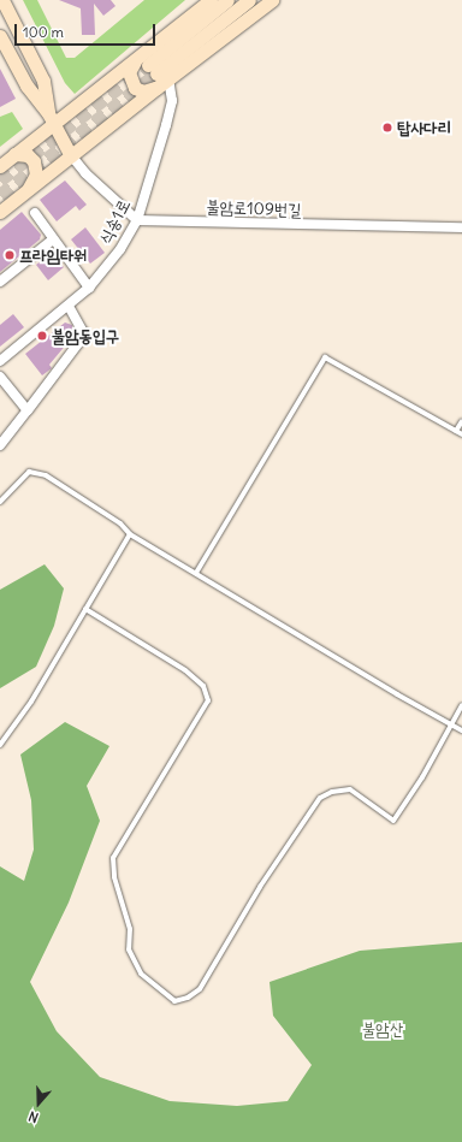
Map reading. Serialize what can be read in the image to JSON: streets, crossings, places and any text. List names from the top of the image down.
{
  "streets": {
    "street": ["불암로109번길", "식송1로"]
  },
  "crossings": [
    ["불암로109번길", "식송1로"]
  ],
  "parks": ["불암산"],
  "places": ["탑사다리", "프라임타워", "불암동입구"],
  "scale_bar": "100 m",
  "north": "bottom"
}
